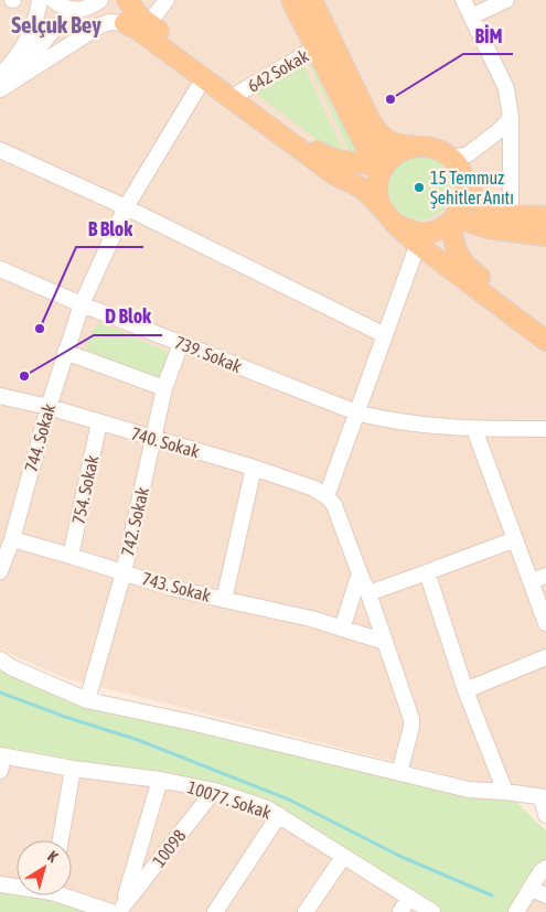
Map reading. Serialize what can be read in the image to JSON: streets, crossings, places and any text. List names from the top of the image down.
{
  "streets": {
    "street": [
      "642 Sokak",
      "739. Sokak",
      "744. Sokak",
      "740. Sokak",
      "754. Sokak",
      "742. Sokak",
      "743. Sokak",
      "10077. Sokak",
      "10098"
    ]
  },
  "crossings": [
    ["739. Sokak", "744. Sokak"],
    ["739. Sokak", "742. Sokak"],
    ["744. Sokak", "740. Sokak"],
    ["744. Sokak", "743. Sokak"],
    ["740. Sokak", "754. Sokak"],
    ["740. Sokak", "742. Sokak"],
    ["754. Sokak", "743. Sokak"],
    ["742. Sokak", "743. Sokak"],
    ["10077. Sokak", "10098"]
  ],
  "districts": ["Selçuk Bey"],
  "places": [
    "BİM",
    "15 Temmuz Şehitler Anıtı",
    "B Blok",
    "D Blok"
  ],
  "north": "top right"
}
